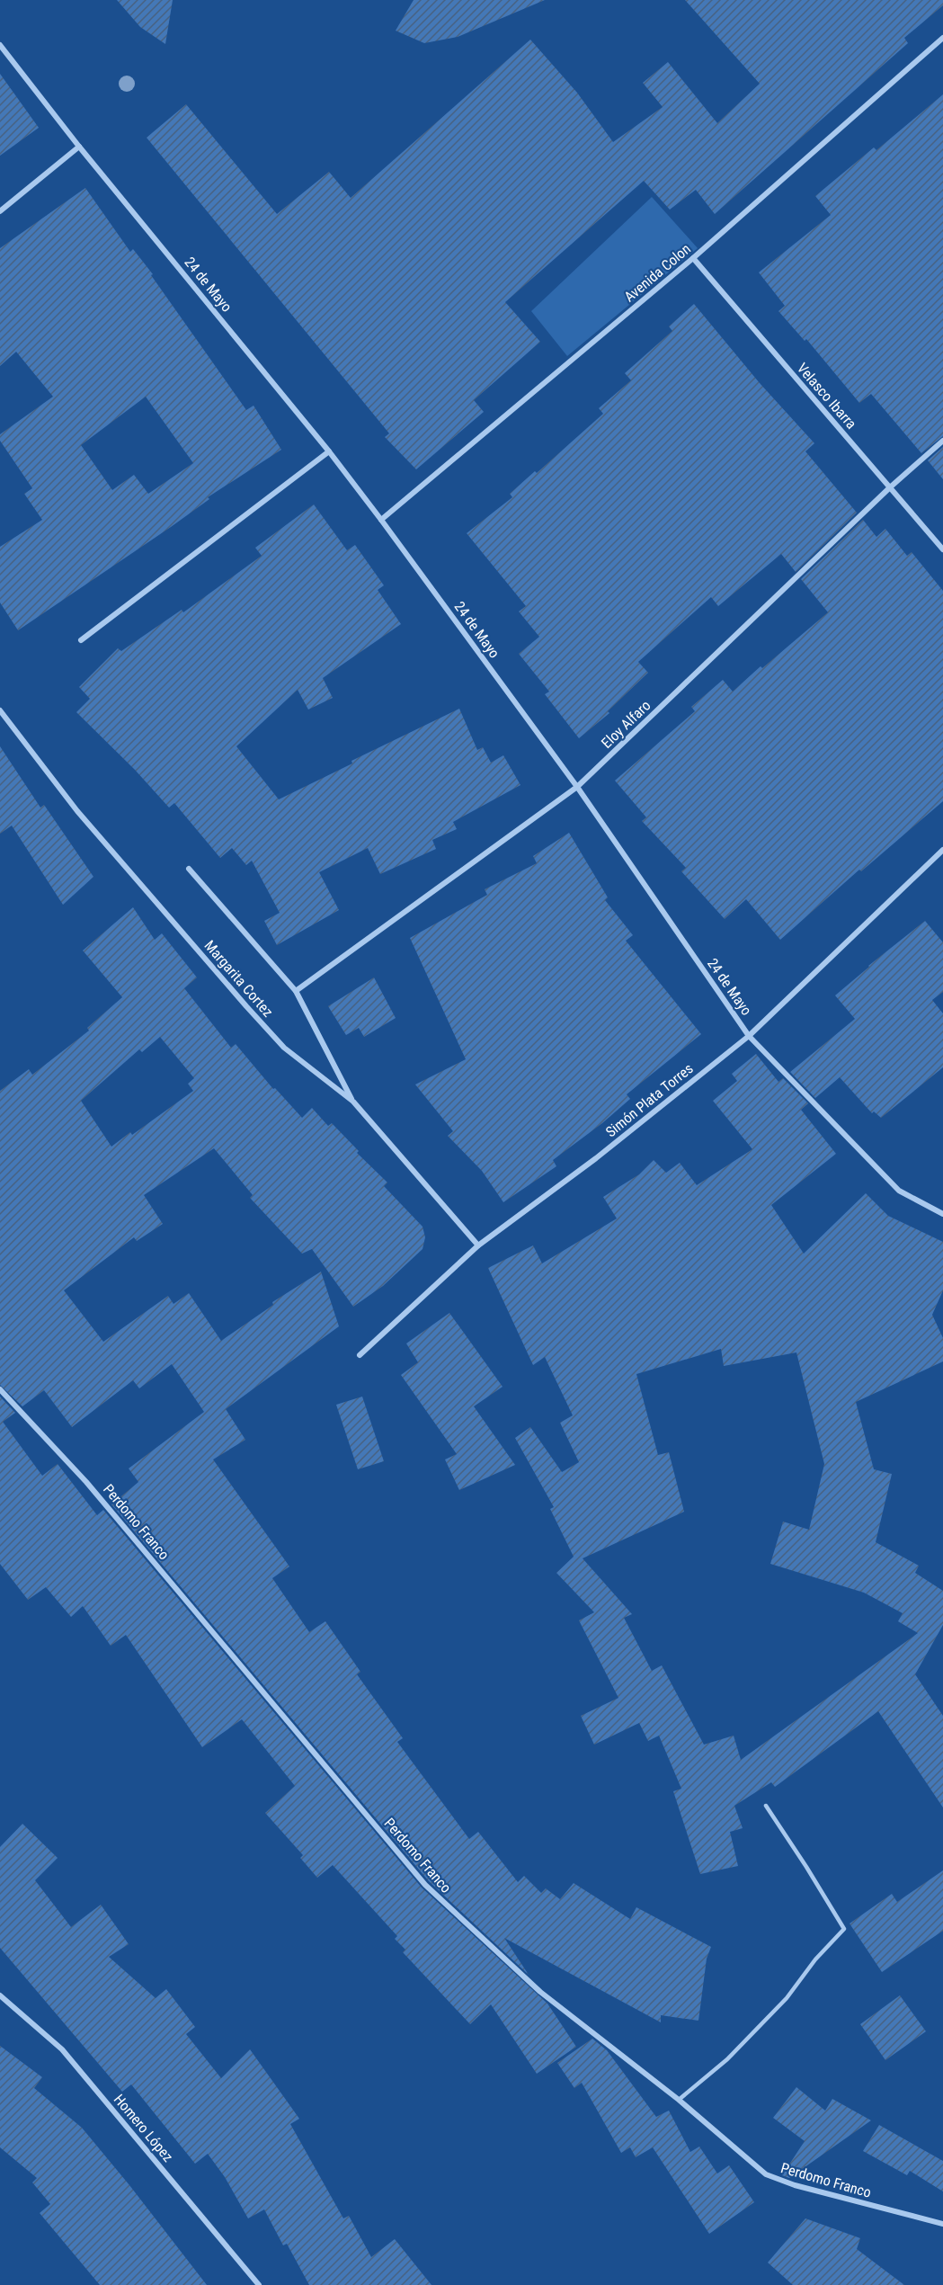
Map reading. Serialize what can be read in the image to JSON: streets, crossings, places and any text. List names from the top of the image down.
{
  "streets": {
    "street": [
      "Avenida Colon",
      "24 de Mayo",
      "Velasco Ibarra",
      "Eloy Alfaro",
      "Margarita Cortez",
      "Simón Plata Torres",
      "Perdomo Franco",
      "Homero López"
    ]
  },
  "crossings": [
    ["Avenida Colon", "24 de Mayo"],
    ["Avenida Colon", "Velasco Ibarra"],
    ["24 de Mayo", "Eloy Alfaro"],
    ["24 de Mayo", "Simón Plata Torres"],
    ["Velasco Ibarra", "Eloy Alfaro"],
    ["Margarita Cortez", "Simón Plata Torres"]
  ]
}
